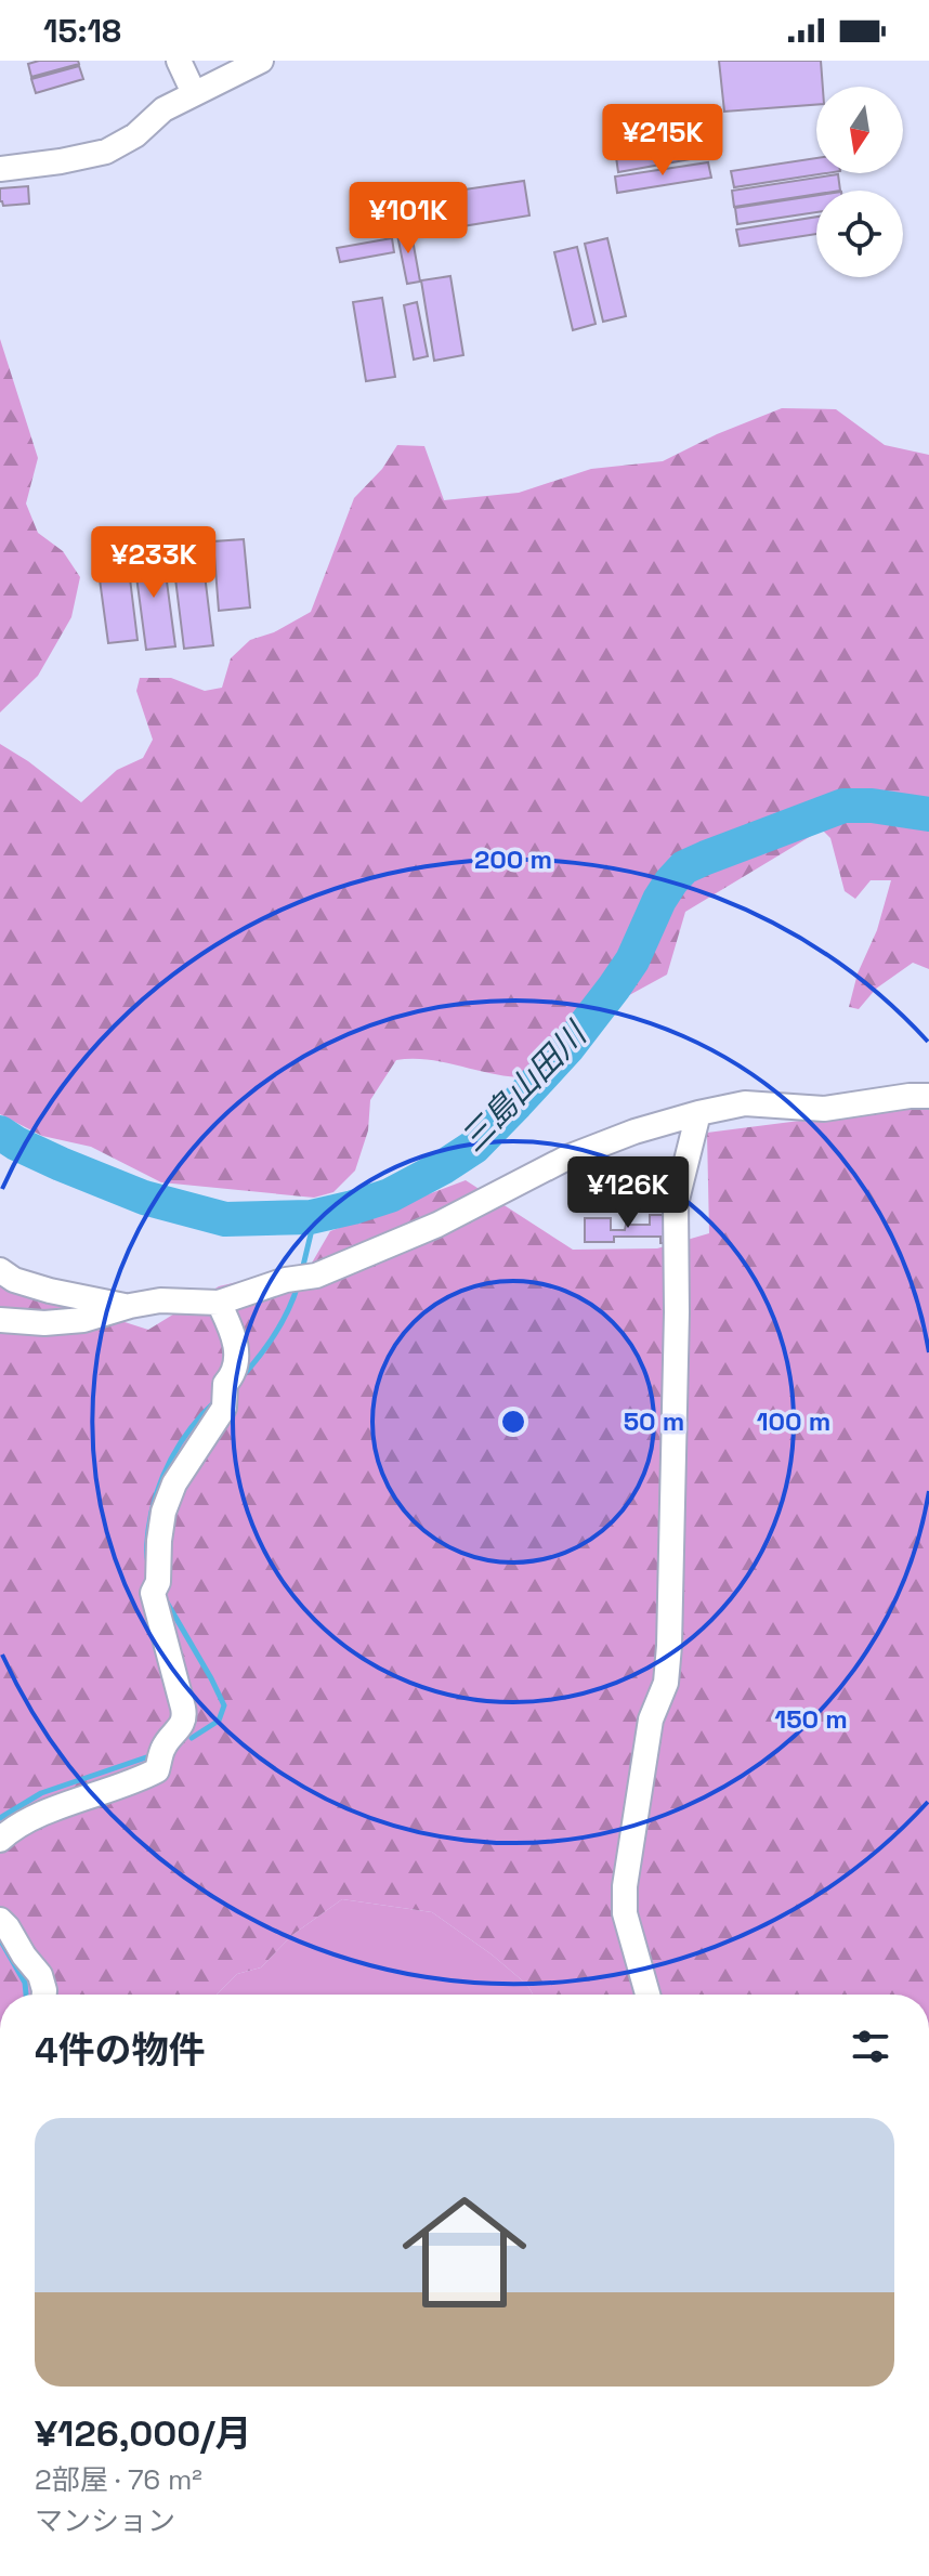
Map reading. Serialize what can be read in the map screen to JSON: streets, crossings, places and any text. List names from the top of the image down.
{
  "water": ["三島山田川"],
  "north": "bottom",
  "page": {
    "status": "15:18",
    "price": [
      "¥215K",
      "¥101K",
      "¥233K",
      "¥126K"
    ],
    "heading": "4件の物件",
    "list": [
      {
        "name": "¥126,000/月",
        "note": "2部屋 · 76 m² · マンション"
      }
    ]
  },
  "rings": [
    "200 m",
    "50 m",
    "100 m",
    "150 m"
  ]
}
